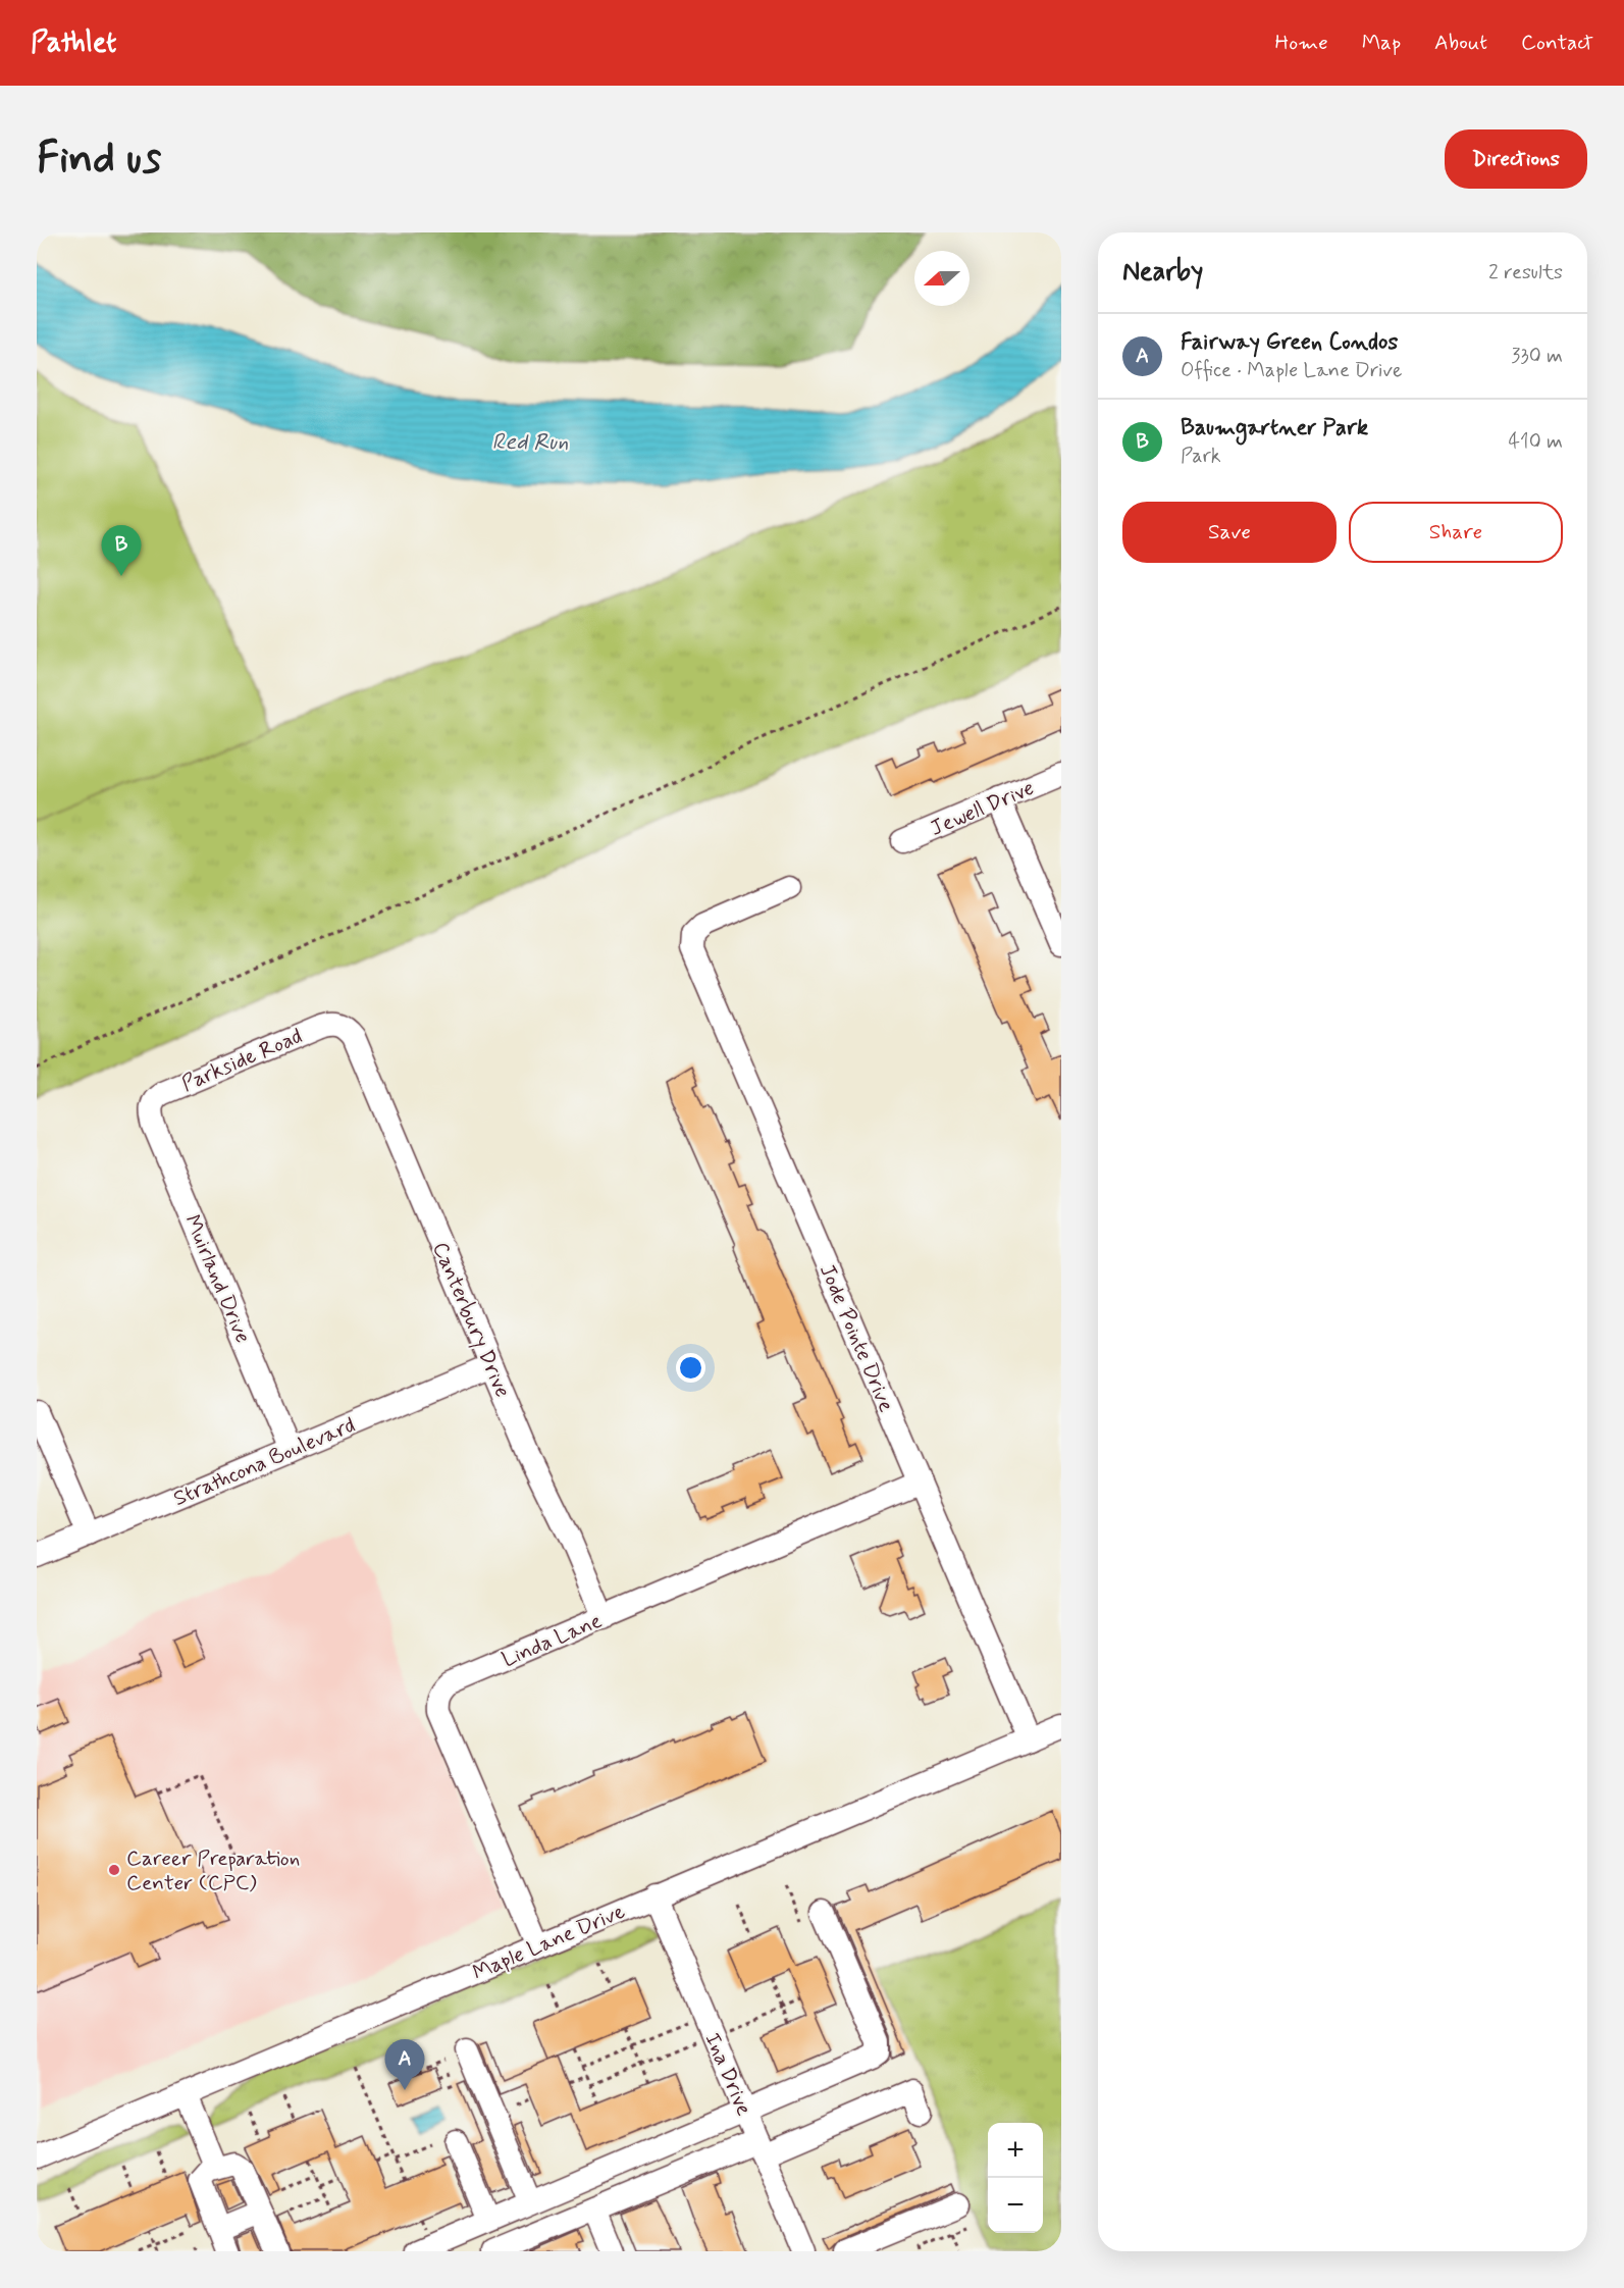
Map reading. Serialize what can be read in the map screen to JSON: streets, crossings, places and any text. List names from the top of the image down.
{
  "streets": {
    "street": [
      "Jewell Drive",
      "Parkside Road",
      "Muirland Drive",
      "Canterbury Drive",
      "Jode Pointe Drive",
      "Strathcona Boulevard",
      "Linda Lane",
      "Maple Lane Drive",
      "Ina Drive"
    ]
  },
  "crossings": [
    ["Parkside Road", "Muirland Drive"],
    ["Parkside Road", "Canterbury Drive"],
    ["Muirland Drive", "Strathcona Boulevard"],
    ["Canterbury Drive", "Strathcona Boulevard"],
    ["Canterbury Drive", "Linda Lane"],
    ["Jode Pointe Drive", "Linda Lane"],
    ["Jode Pointe Drive", "Maple Lane Drive"],
    ["Linda Lane", "Maple Lane Drive"],
    ["Maple Lane Drive", "Ina Drive"]
  ],
  "water": ["Red Run"],
  "places": ["Career Preparation Center (CPC)"],
  "north": "left",
  "page": {
    "header": "Pathlet",
    "nav": [
      "Home",
      "Map",
      "About",
      "Contact"
    ],
    "buttons": [
      "Directions",
      ["Save", "Share"]
    ],
    "title": "Find us",
    "heading": ["Nearby", "2 results"],
    "list": [
      {
        "mark": "A",
        "name": "Fairway Green Condos",
        "note": "Office · Maple Lane Drive",
        "value": "330 m"
      },
      {
        "mark": "B",
        "name": "Baumgartner Park",
        "note": "Park",
        "value": "410 m"
      }
    ],
    "pins": ["B", "A"],
    "map_buttons": ["+", "−"]
  }
}
